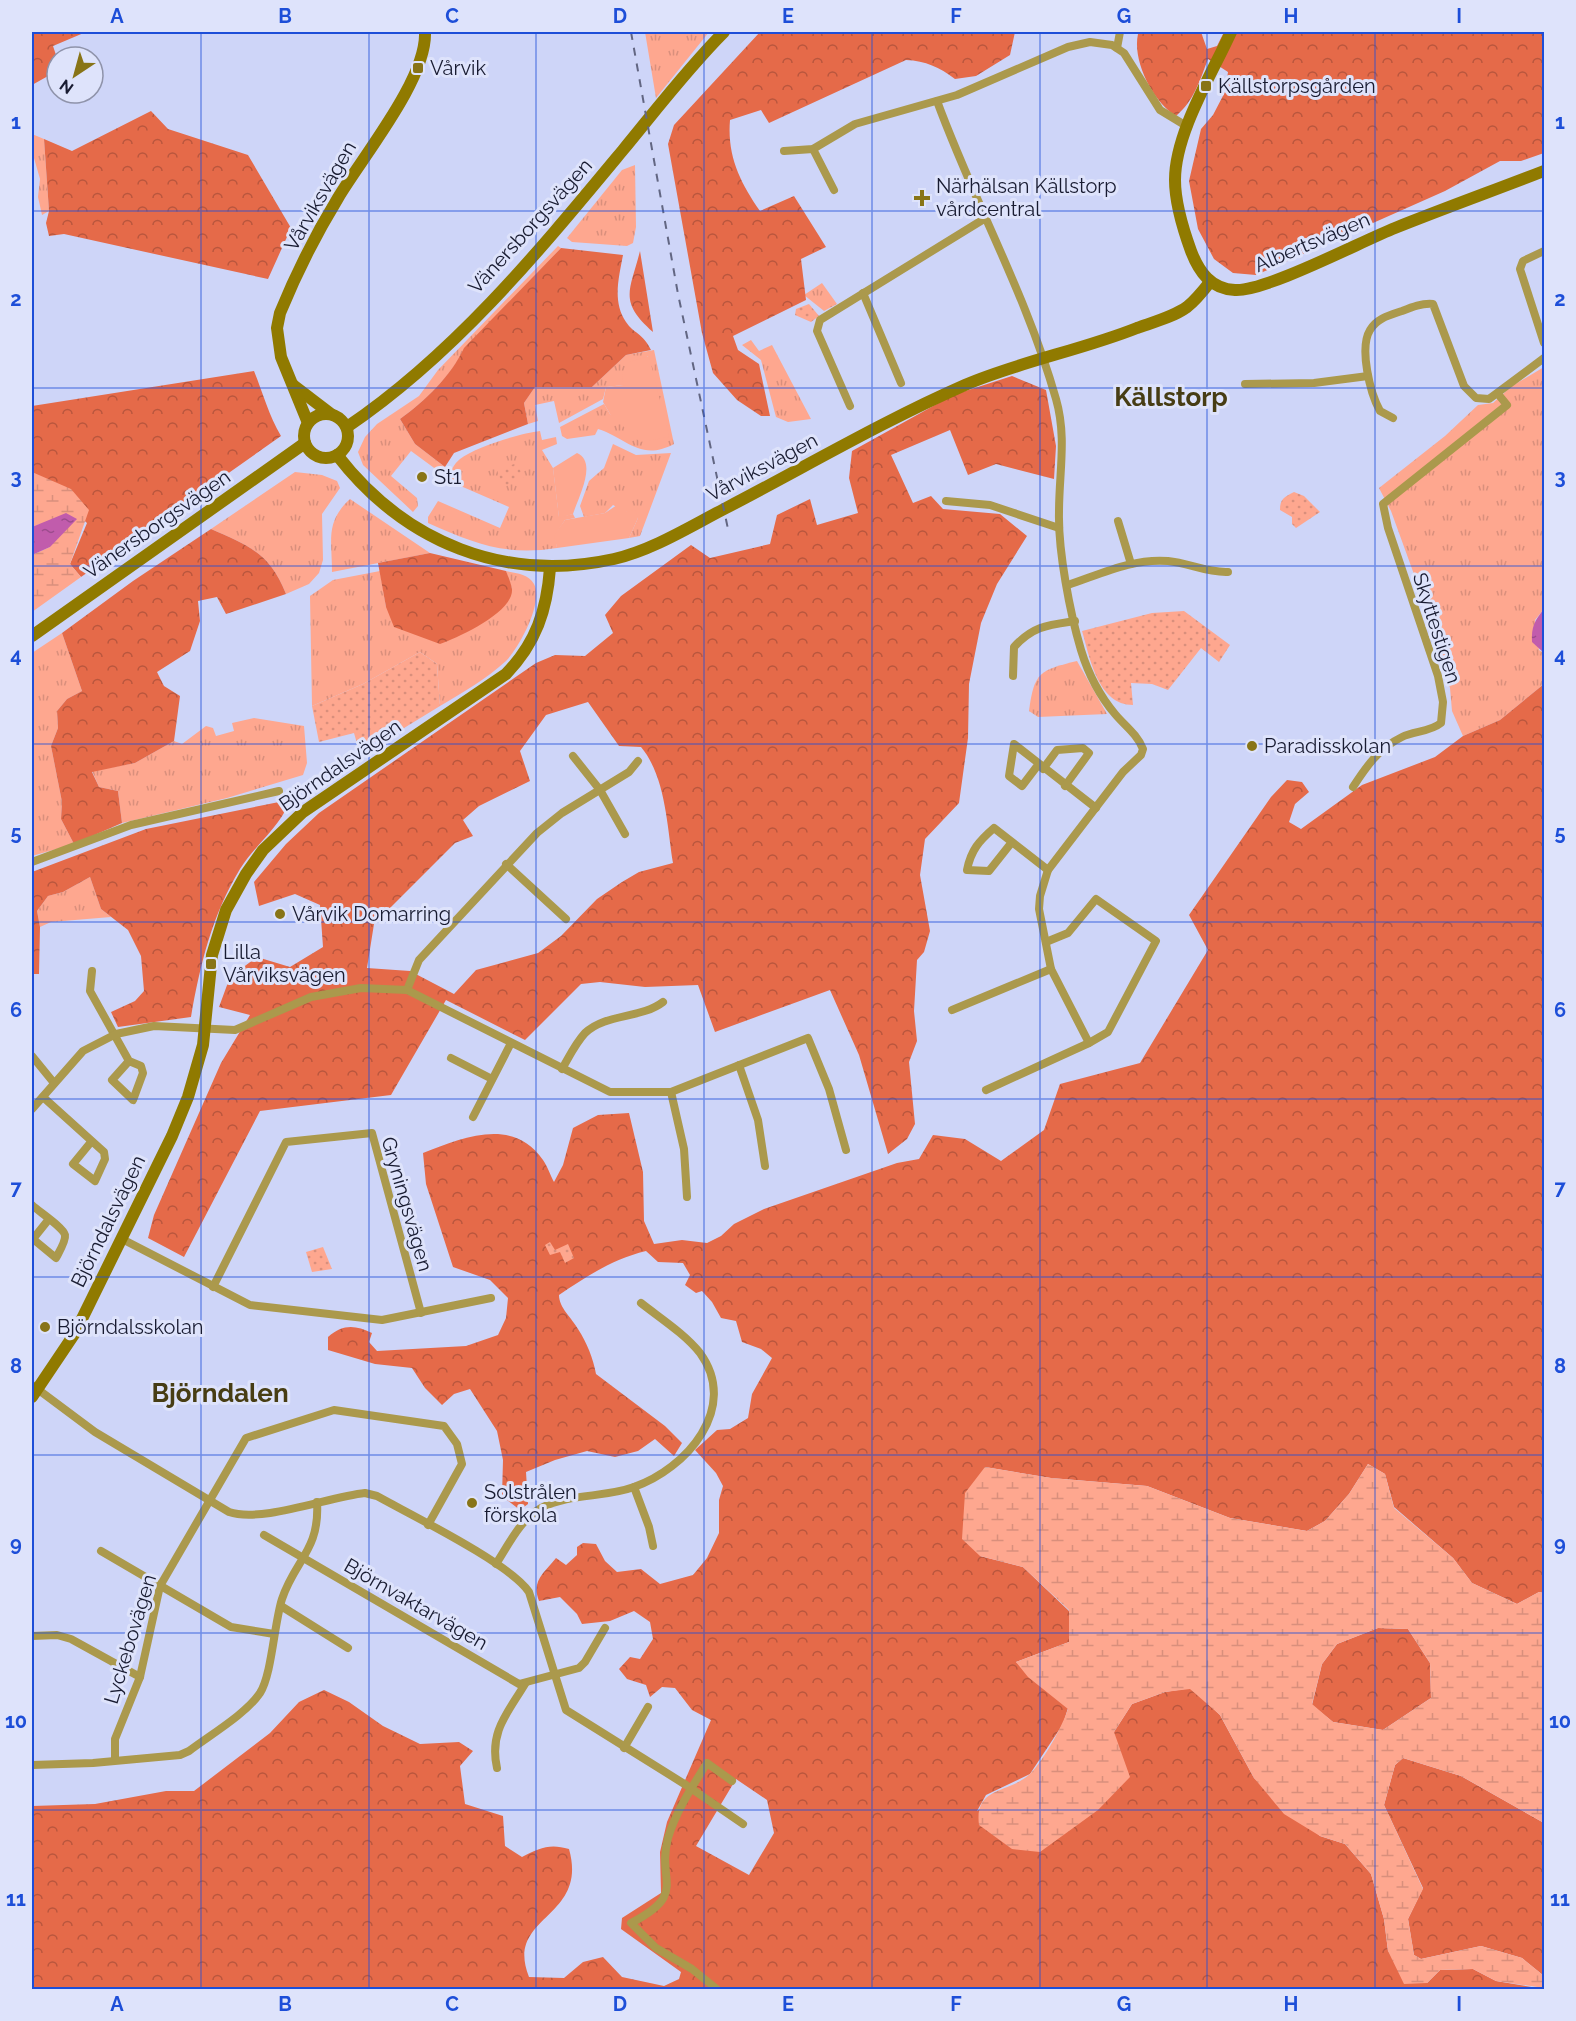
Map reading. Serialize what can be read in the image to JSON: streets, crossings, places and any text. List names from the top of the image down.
{
  "streets": {
    "street": [
      "Vårviksvägen",
      "Vänersborgsvägen",
      "Albertsvägen",
      "Skyttestigen",
      "Björndalsvägen",
      "Gryningsvägen",
      "Björnvaktarvägen",
      "Lyckebovägen"
    ]
  },
  "crossings": [
    ["Vårviksvägen", "Vänersborgsvägen"],
    ["Vårviksvägen", "Albertsvägen"],
    ["Vårviksvägen", "Björndalsvägen"],
    ["Björndalsvägen", "Lyckebovägen"]
  ],
  "districts": ["Källstorp", "Björndalen"],
  "places": {
    "transit": ["Vårvik", "Källstorpsgården", "Lilla Vårviksvägen"],
    "health": ["Närhälsan Källstorp vårdcentral"],
    "other": [
      "St1",
      "Paradisskolan",
      "Vårvik Domarring",
      "Björndalsskolan",
      "Solstrålen förskola"
    ]
  },
  "north": "bottom left",
  "grid": {
    "columns": [
      "A",
      "B",
      "C",
      "D",
      "E",
      "F",
      "G",
      "H",
      "I"
    ],
    "rows": [
      "1",
      "2",
      "3",
      "4",
      "5",
      "6",
      "7",
      "8",
      "9",
      "10",
      "11"
    ]
  }
}
